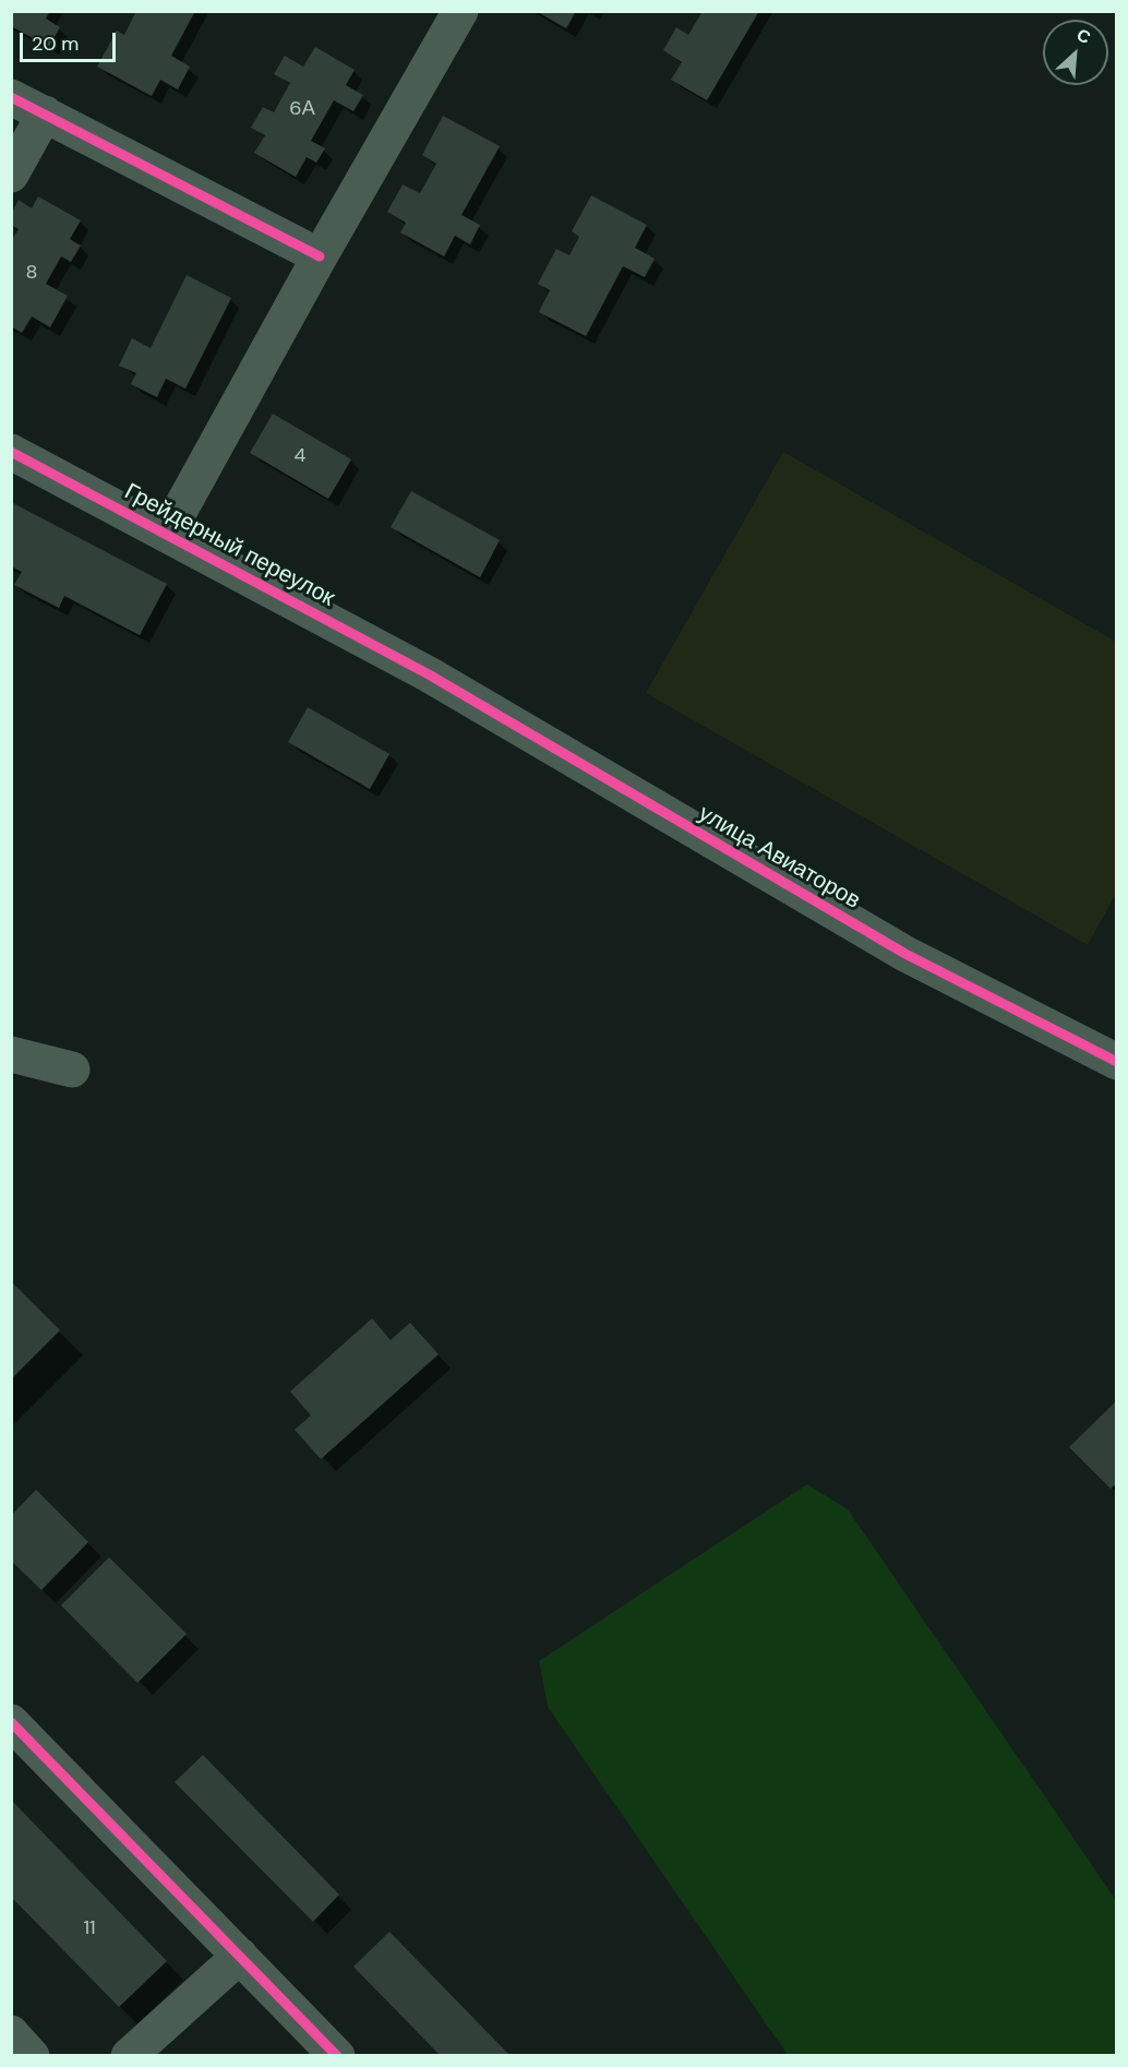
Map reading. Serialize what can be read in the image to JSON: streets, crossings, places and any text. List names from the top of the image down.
{
  "streets": {
    "street": ["Грейдерный переулок", "улица Авиаторов"]
  },
  "crossings": [
    ["Грейдерный переулок", "улица Авиаторов"]
  ],
  "house_numbers": [
    "6А",
    "8",
    "4",
    "11"
  ],
  "scale_bar": "20 m",
  "north": "top right"
}
